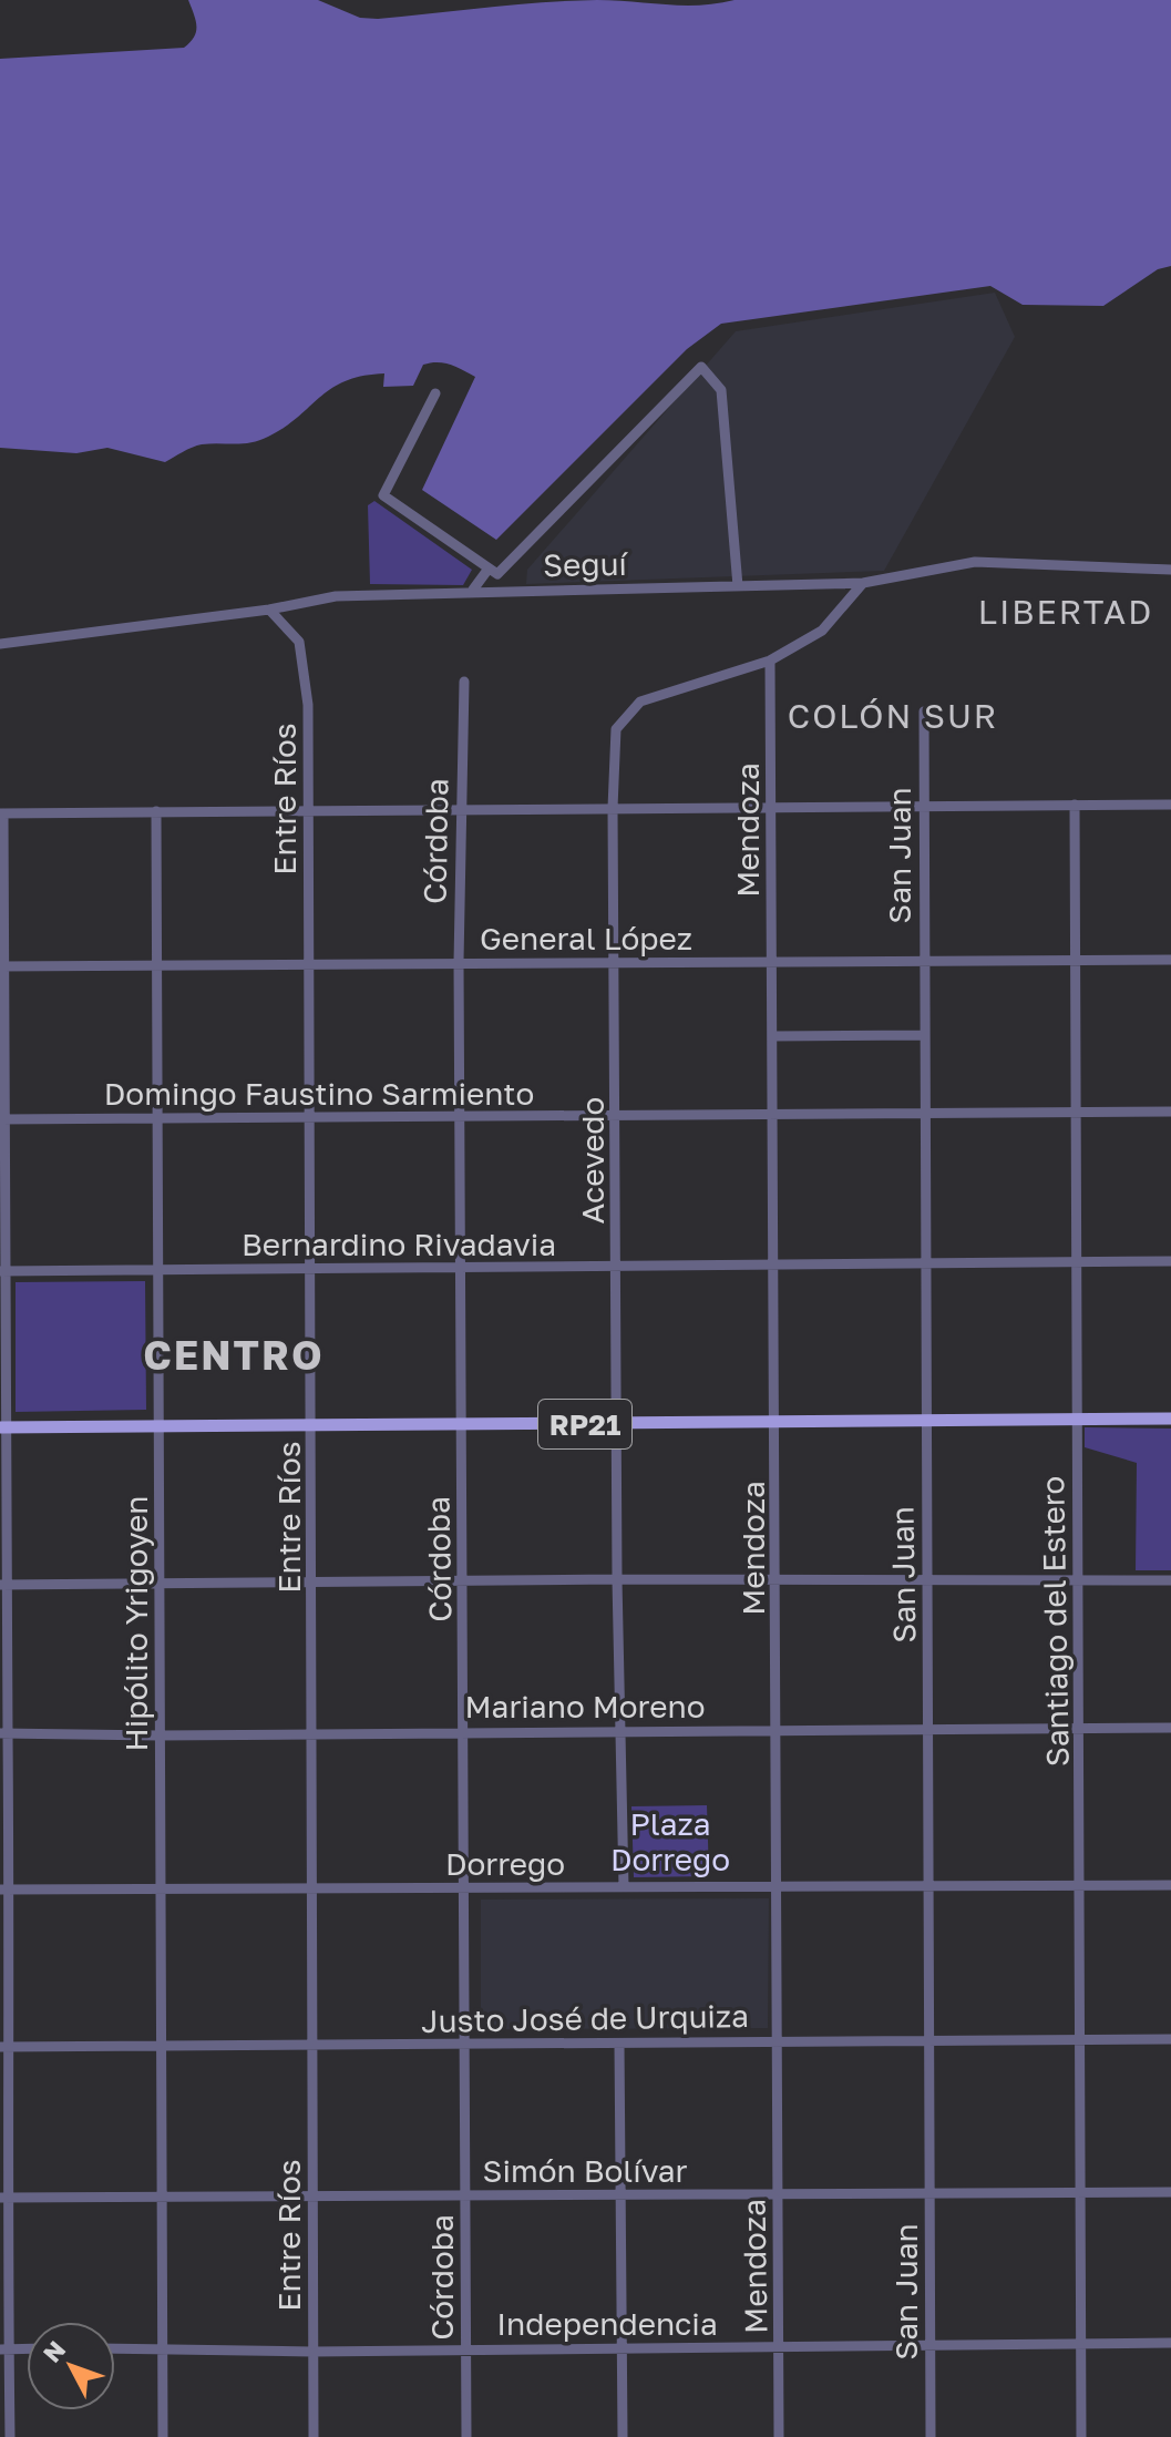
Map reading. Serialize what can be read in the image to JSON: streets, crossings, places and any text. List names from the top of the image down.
{
  "streets": {
    "main road": ["RP21"],
    "street": [
      "Seguí",
      "Entre Ríos",
      "Mendoza",
      "Córdoba",
      "San Juan",
      "General López",
      "Domingo Faustino Sarmiento",
      "Acevedo",
      "Bernardino Rivadavia",
      "Santiago del Estero",
      "Hipólito Yrigoyen",
      "Mariano Moreno",
      "Dorrego",
      "Justo José de Urquiza",
      "Simón Bolívar",
      "Independencia"
    ]
  },
  "crossings": [
    ["Seguí", "Entre Ríos"],
    ["Seguí", "Acevedo"],
    ["Entre Ríos", "General López"],
    ["Entre Ríos", "Domingo Faustino Sarmiento"],
    ["Entre Ríos", "Bernardino Rivadavia"],
    ["Entre Ríos", "RP21"],
    ["Entre Ríos", "Mariano Moreno"],
    ["Entre Ríos", "Dorrego"],
    ["Entre Ríos", "Justo José de Urquiza"],
    ["Entre Ríos", "Simón Bolívar"],
    ["Entre Ríos", "Independencia"],
    ["Mendoza", "General López"],
    ["Mendoza", "Domingo Faustino Sarmiento"],
    ["Mendoza", "Acevedo"],
    ["Mendoza", "Bernardino Rivadavia"],
    ["Mendoza", "RP21"],
    ["Mendoza", "Mariano Moreno"],
    ["Mendoza", "Dorrego"],
    ["Mendoza", "Justo José de Urquiza"],
    ["Mendoza", "Simón Bolívar"],
    ["Mendoza", "Independencia"],
    ["Córdoba", "General López"],
    ["Córdoba", "Domingo Faustino Sarmiento"],
    ["Córdoba", "Bernardino Rivadavia"],
    ["Córdoba", "RP21"],
    ["Córdoba", "Mariano Moreno"],
    ["Córdoba", "Dorrego"],
    ["Córdoba", "Justo José de Urquiza"],
    ["Córdoba", "Simón Bolívar"],
    ["Córdoba", "Independencia"],
    ["San Juan", "General López"],
    ["San Juan", "Domingo Faustino Sarmiento"],
    ["San Juan", "Bernardino Rivadavia"],
    ["San Juan", "RP21"],
    ["San Juan", "Mariano Moreno"],
    ["San Juan", "Dorrego"],
    ["San Juan", "Justo José de Urquiza"],
    ["San Juan", "Simón Bolívar"],
    ["San Juan", "Independencia"],
    ["General López", "Acevedo"],
    ["General López", "Santiago del Estero"],
    ["General López", "Hipólito Yrigoyen"],
    ["Domingo Faustino Sarmiento", "Acevedo"],
    ["Domingo Faustino Sarmiento", "Santiago del Estero"],
    ["Domingo Faustino Sarmiento", "Hipólito Yrigoyen"],
    ["Acevedo", "Bernardino Rivadavia"],
    ["Acevedo", "RP21"],
    ["Acevedo", "Mariano Moreno"],
    ["Acevedo", "Dorrego"],
    ["Bernardino Rivadavia", "Santiago del Estero"],
    ["Bernardino Rivadavia", "Hipólito Yrigoyen"],
    ["RP21", "Santiago del Estero"],
    ["RP21", "Hipólito Yrigoyen"],
    ["Santiago del Estero", "Mariano Moreno"],
    ["Santiago del Estero", "Dorrego"],
    ["Santiago del Estero", "Justo José de Urquiza"],
    ["Santiago del Estero", "Simón Bolívar"],
    ["Santiago del Estero", "Independencia"],
    ["Hipólito Yrigoyen", "Mariano Moreno"],
    ["Hipólito Yrigoyen", "Dorrego"],
    ["Hipólito Yrigoyen", "Justo José de Urquiza"],
    ["Hipólito Yrigoyen", "Simón Bolívar"],
    ["Hipólito Yrigoyen", "Independencia"]
  ],
  "districts": ["LIBERTAD", "COLÓN SUR", "CENTRO"],
  "parks": ["Plaza Dorrego"],
  "north": "top left"
}
